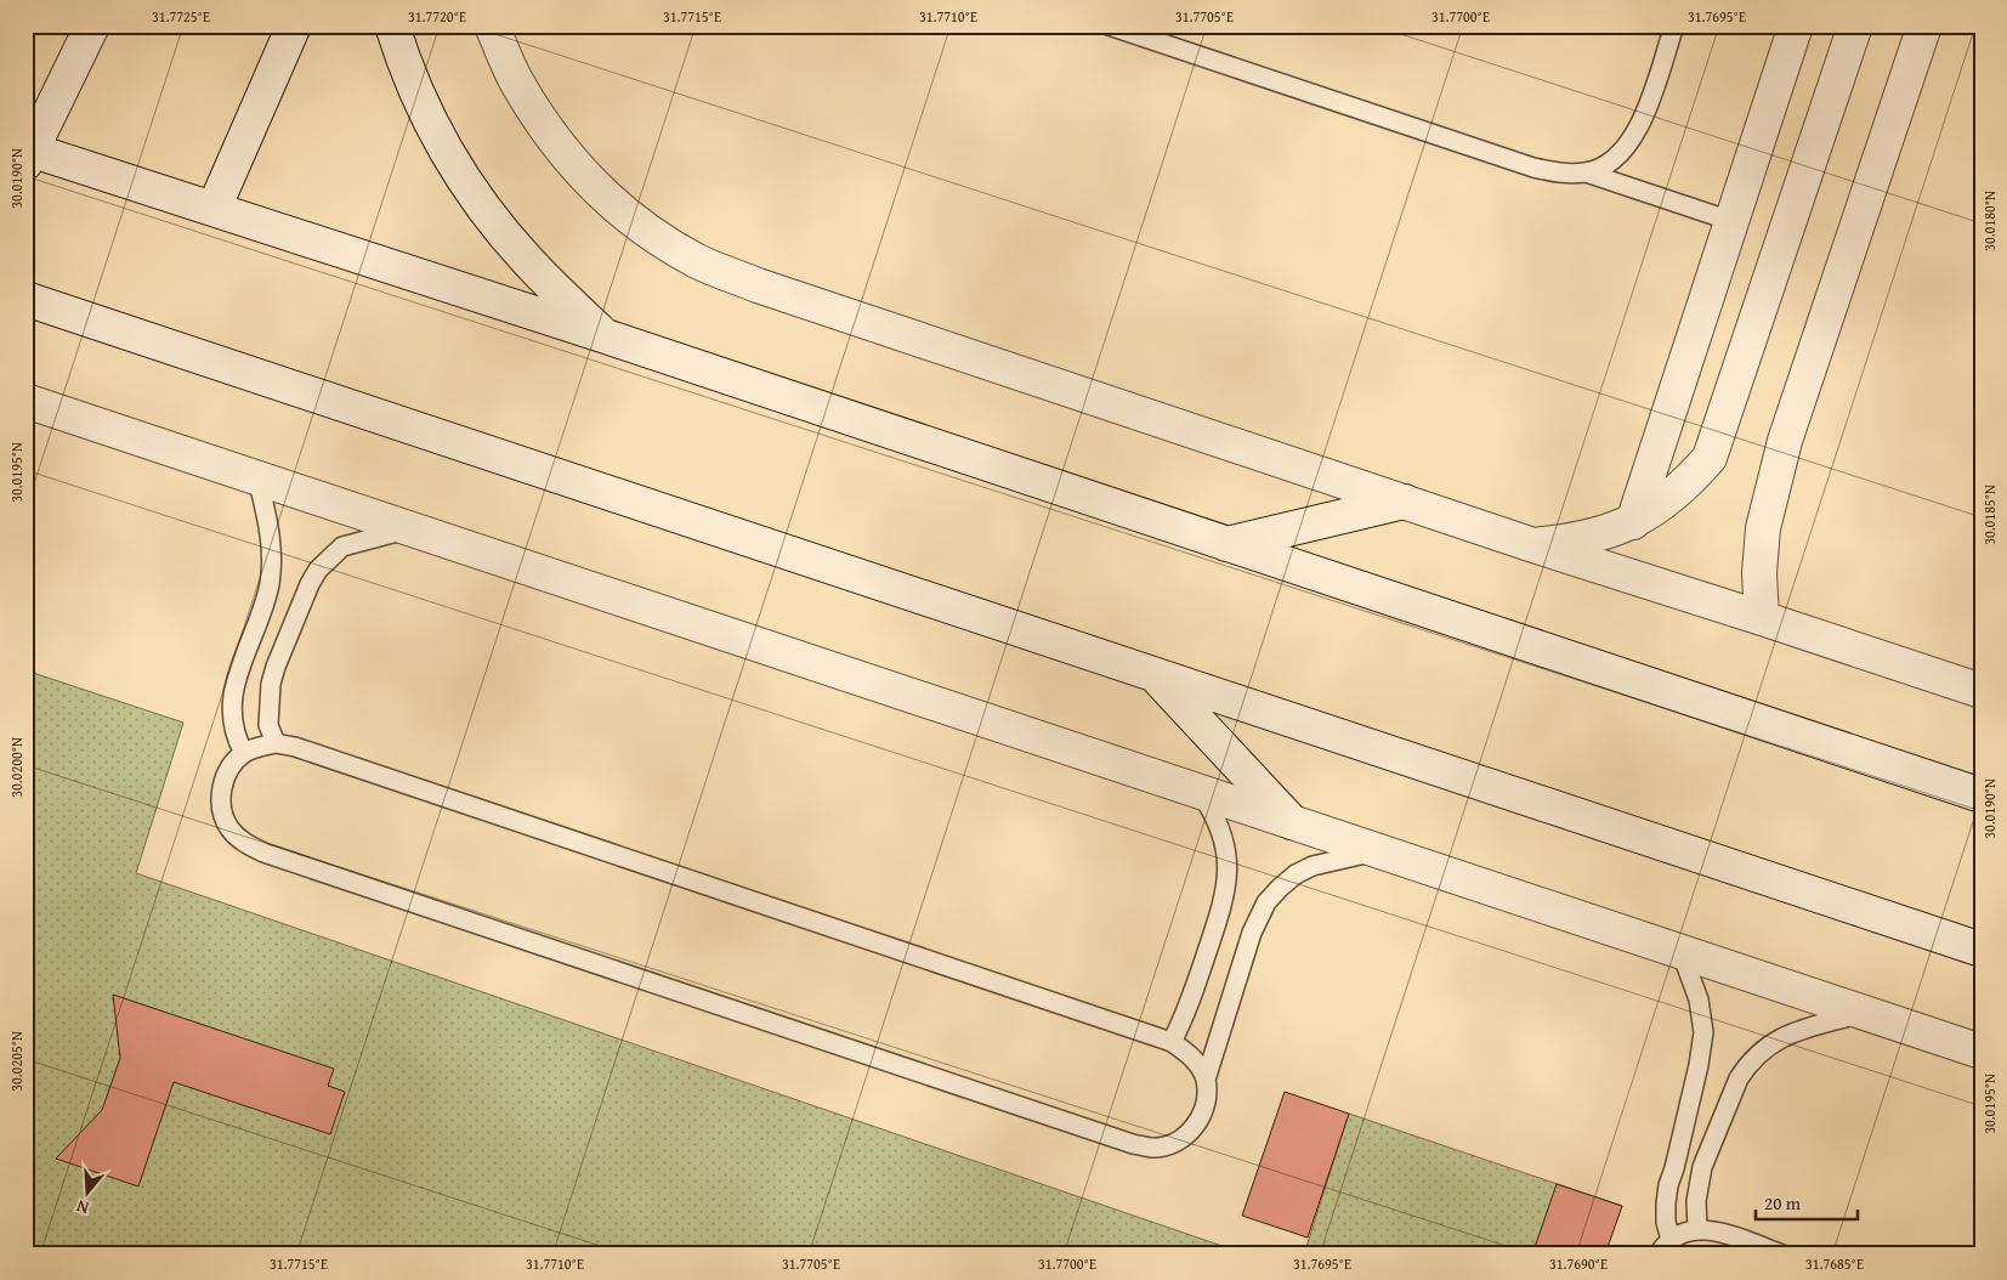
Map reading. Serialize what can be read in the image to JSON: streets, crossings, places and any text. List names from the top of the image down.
{
  "scale_bar": "20 m",
  "north": "bottom",
  "coordinates": [
    "31.7725°E",
    "31.7720°E",
    "31.7715°E",
    "31.7710°E",
    "31.7705°E",
    "31.7700°E",
    "31.7695°E",
    "30.0190°N",
    "30.0180°N",
    "30.0195°N",
    "30.0185°N",
    "30.0200°N",
    "30.0205°N",
    "31.7690°E",
    "31.7685°E"
  ]
}
